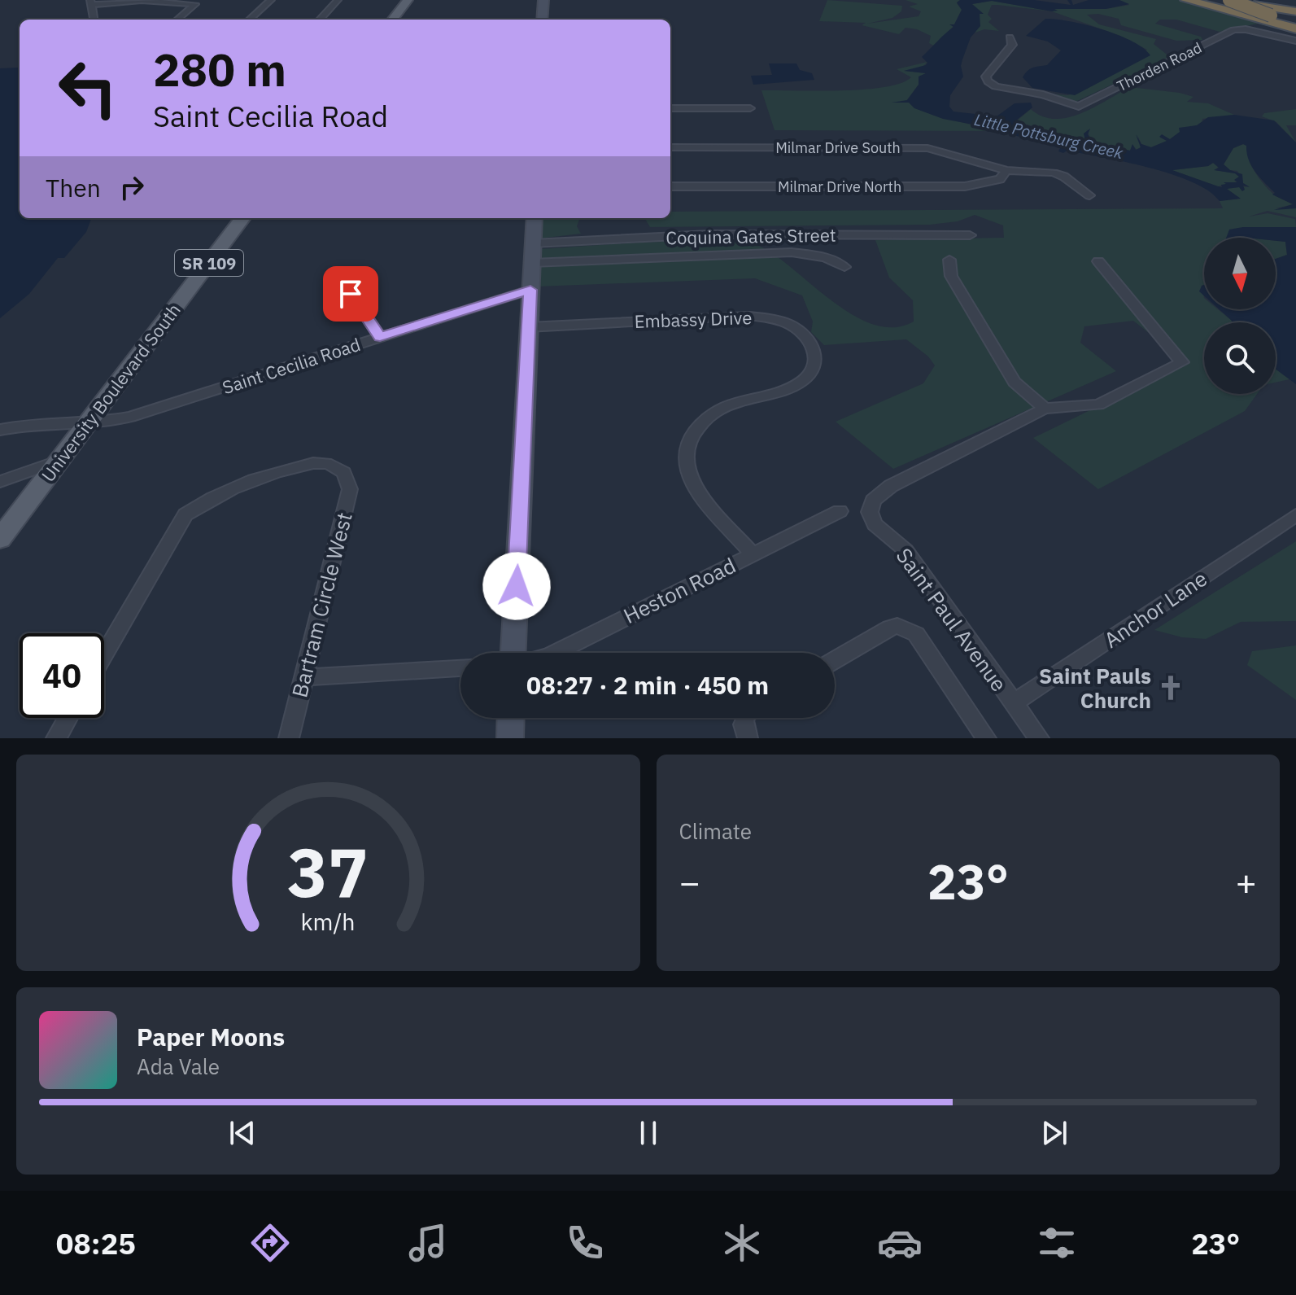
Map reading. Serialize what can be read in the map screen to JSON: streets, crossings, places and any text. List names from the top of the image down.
{
  "streets": {
    "main road": ["SR 109", "University Boulevard South"],
    "street": [
      "Thorden Road",
      "Milmar Drive South",
      "Milmar Drive North",
      "Coquina Gates Street",
      "Embassy Drive",
      "Saint Cecilia Road",
      "Heston Road",
      "Bartram Circle West",
      "Anchor Lane",
      "Saint Paul Avenue"
    ]
  },
  "crossings": [
    ["Milmar Drive South", "Milmar Drive North"],
    ["Embassy Drive", "Heston Road"],
    ["Saint Cecilia Road", "University Boulevard South"],
    ["Anchor Lane", "Saint Paul Avenue"]
  ],
  "water": ["Little Pottsburg Creek"],
  "places": {
    "church": ["Saint Pauls Church"]
  },
  "north": "bottom",
  "page": {
    "turn": ["280 m", "Saint Cecilia Road"],
    "then": "Then",
    "limit": "40",
    "trip": "08:27 · 2 min · 450 m",
    "tile": "Climate",
    "heat": ["−", "23°", "+"],
    "song": ["Paper Moons", "Ada Vale"],
    "tabs": ["08:25", "23°"],
    "gauge": ["37", "km/h"]
  }
}
